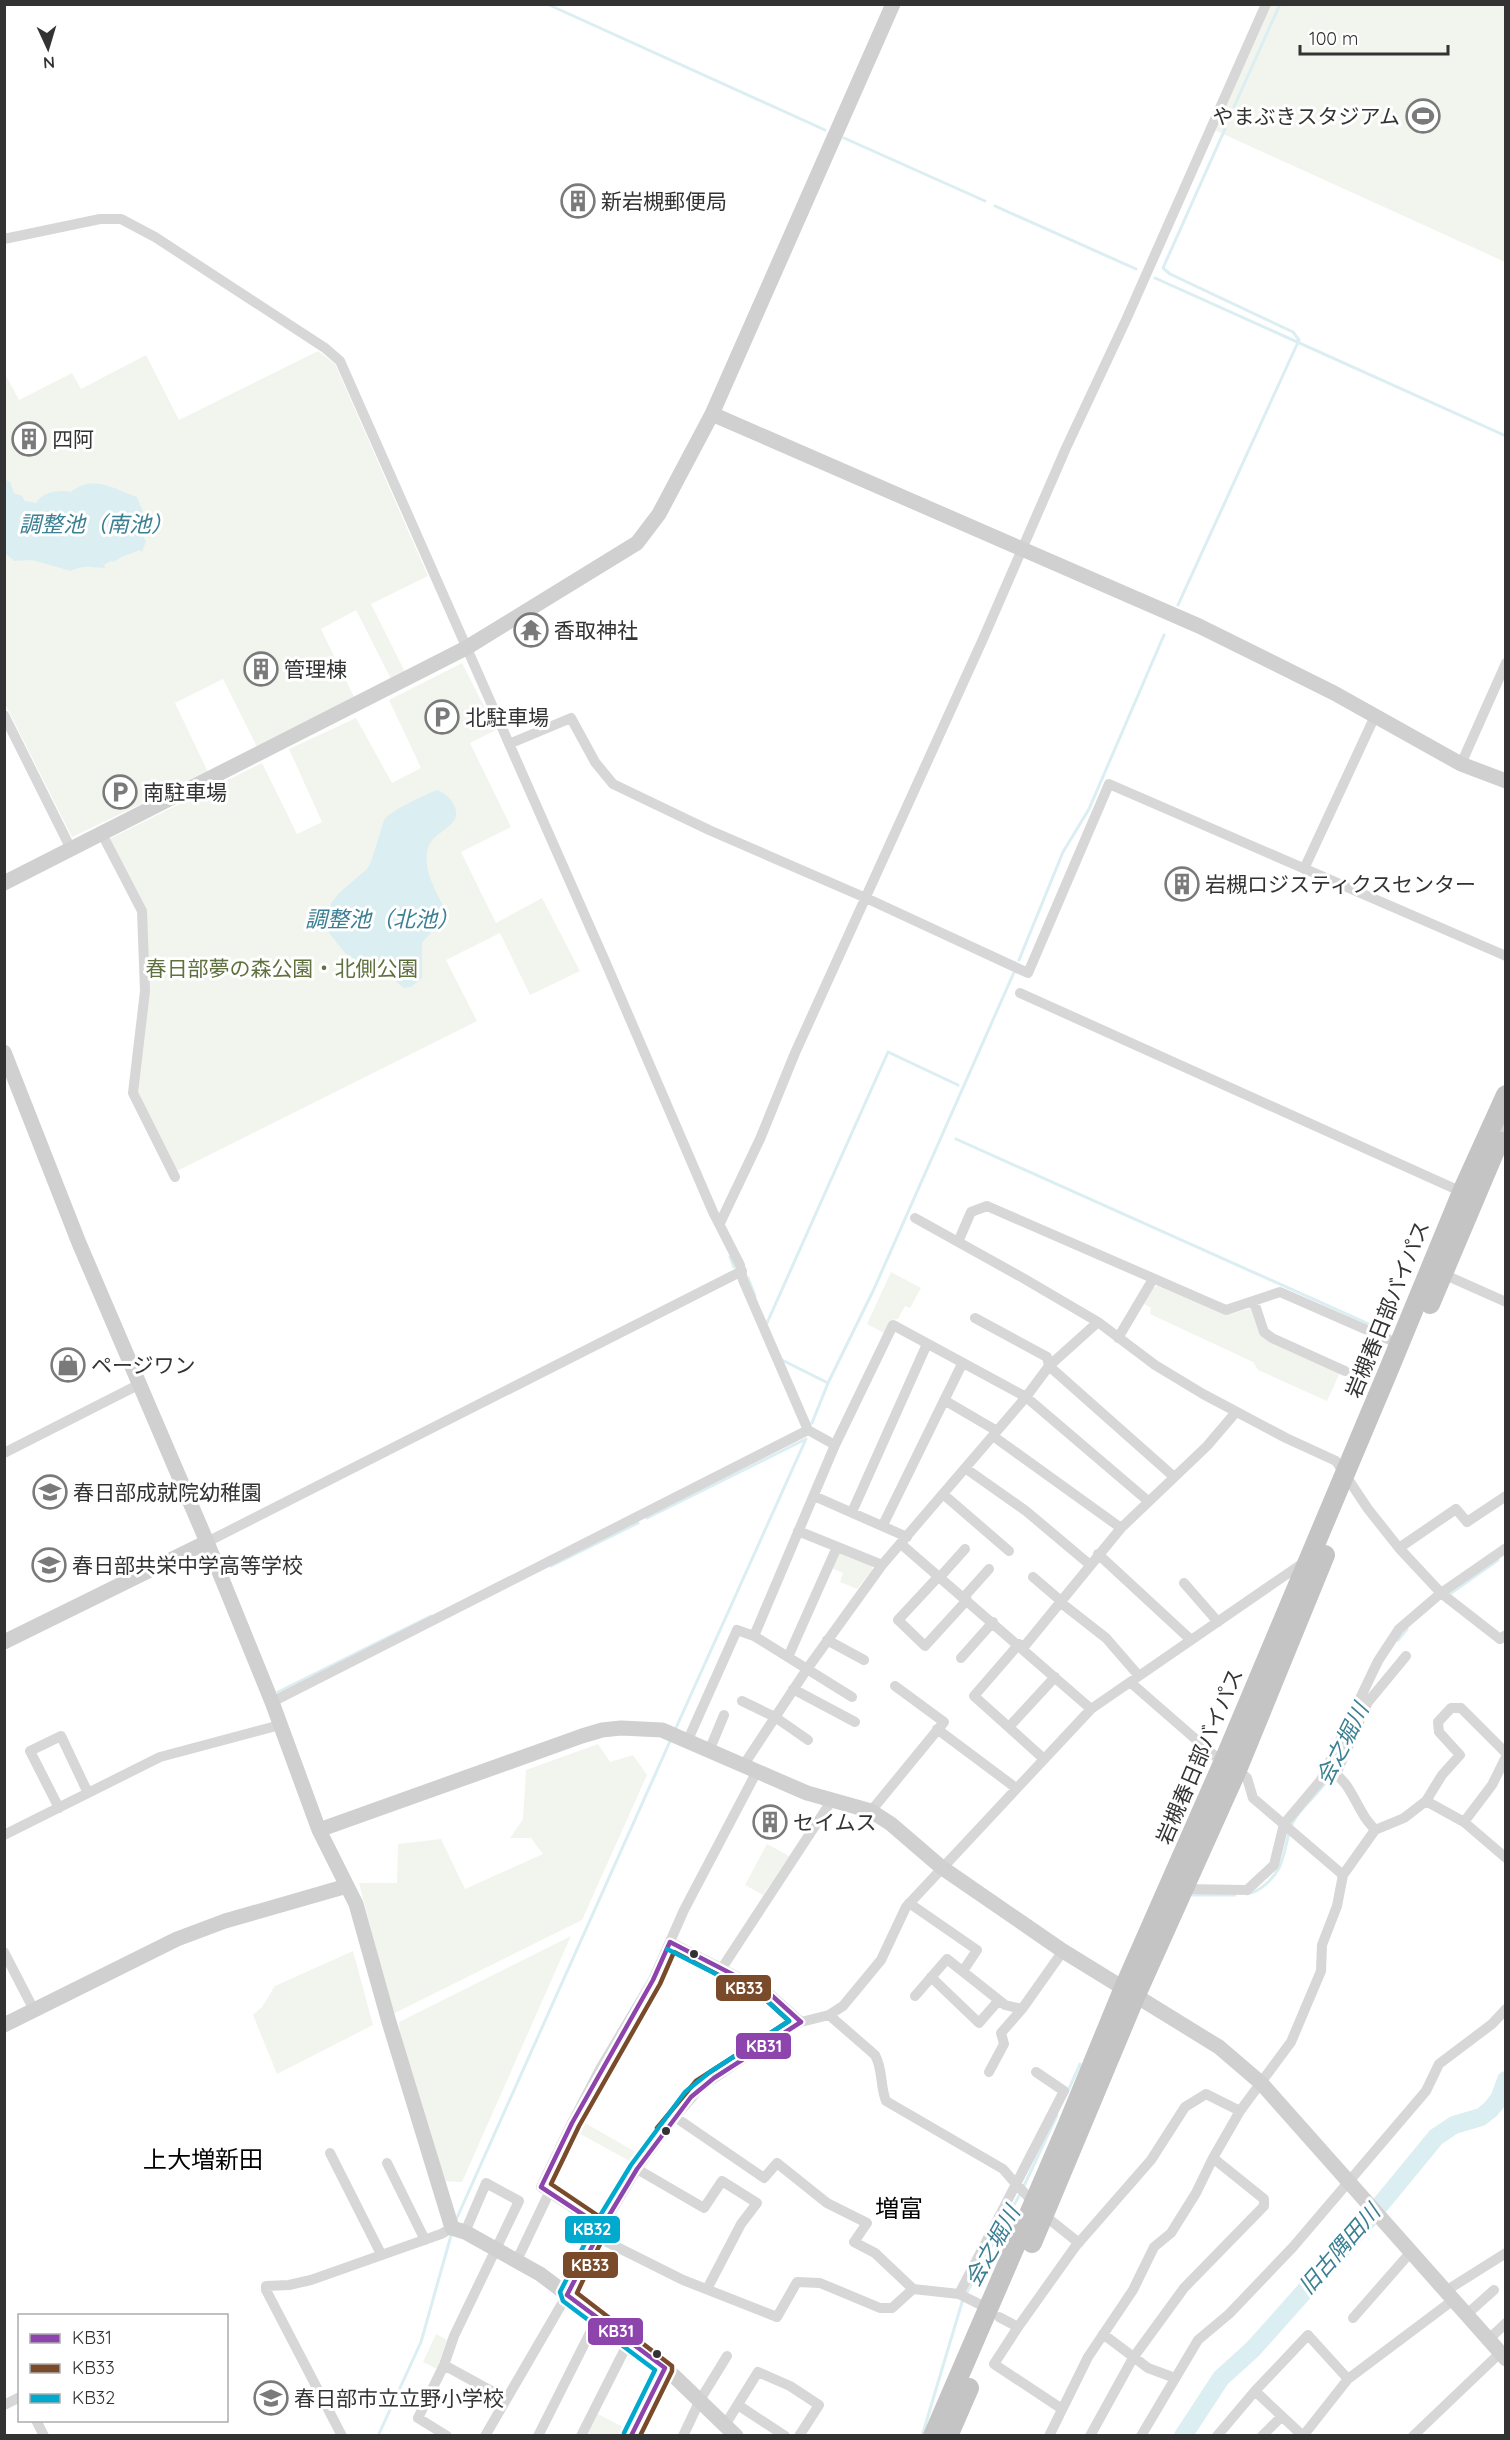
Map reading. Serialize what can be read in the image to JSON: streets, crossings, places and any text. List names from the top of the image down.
{
  "streets": {
    "highway": ["岩槻春日部バイパス"]
  },
  "districts": ["上大増新田", "増富"],
  "water": [
    "調整池（南池）",
    "調整池（北池）",
    "会之堀川",
    "旧古隅田川"
  ],
  "parks": ["春日部夢の森公園・北側公園"],
  "places": {
    "sports": ["やまぶきスタジアム"],
    "building": [
      "新岩槻郵便局",
      "四阿",
      "管理棟",
      "岩槻ロジスティクスセンター",
      "セイムス"
    ],
    "temple": ["香取神社"],
    "parking": ["北駐車場", "南駐車場"],
    "shop": ["ページワン"],
    "school or university": ["春日部成就院幼稚園", "春日部共栄中学高等学校", "春日部市立立野小学校"]
  },
  "lines": ["transit line KB31", "transit line KB32", "transit line KB33"],
  "legend": ["KB31", "KB33", "KB32"],
  "scale_bar": "100 m",
  "north": "bottom"
}
